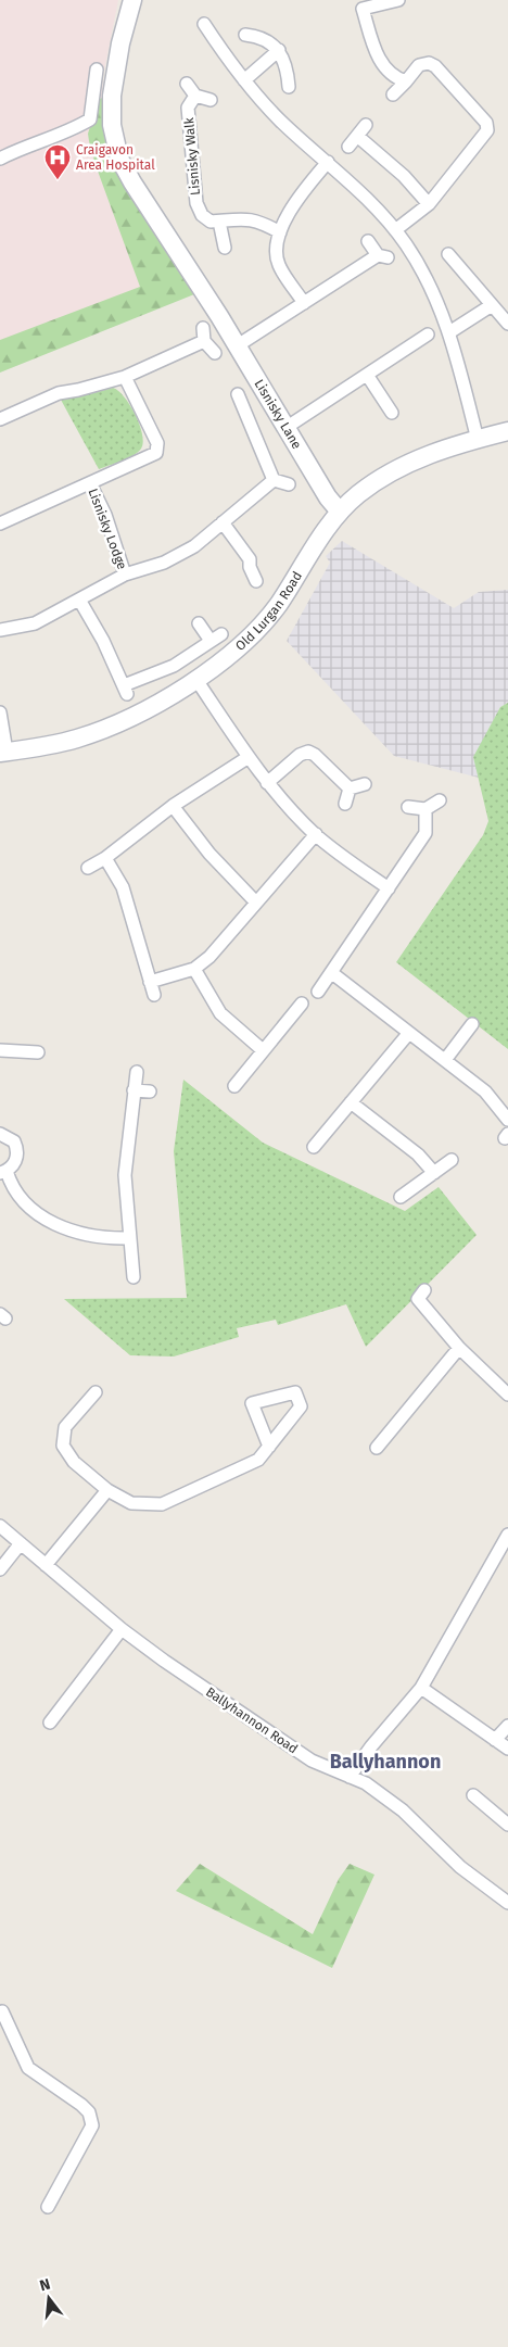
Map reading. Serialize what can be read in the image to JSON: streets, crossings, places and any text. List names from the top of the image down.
{
  "streets": {
    "street": [
      "Lisnisky Walk",
      "Lisnisky Lane",
      "Lisnisky Lodge",
      "Old Lurgan Road",
      "Ballyhannon Road"
    ]
  },
  "crossings": [
    ["Lisnisky Lane", "Old Lurgan Road"]
  ],
  "districts": ["Ballyhannon"],
  "places": {
    "hospital": ["Craigavon Area Hospital"]
  },
  "north": "top"
}
